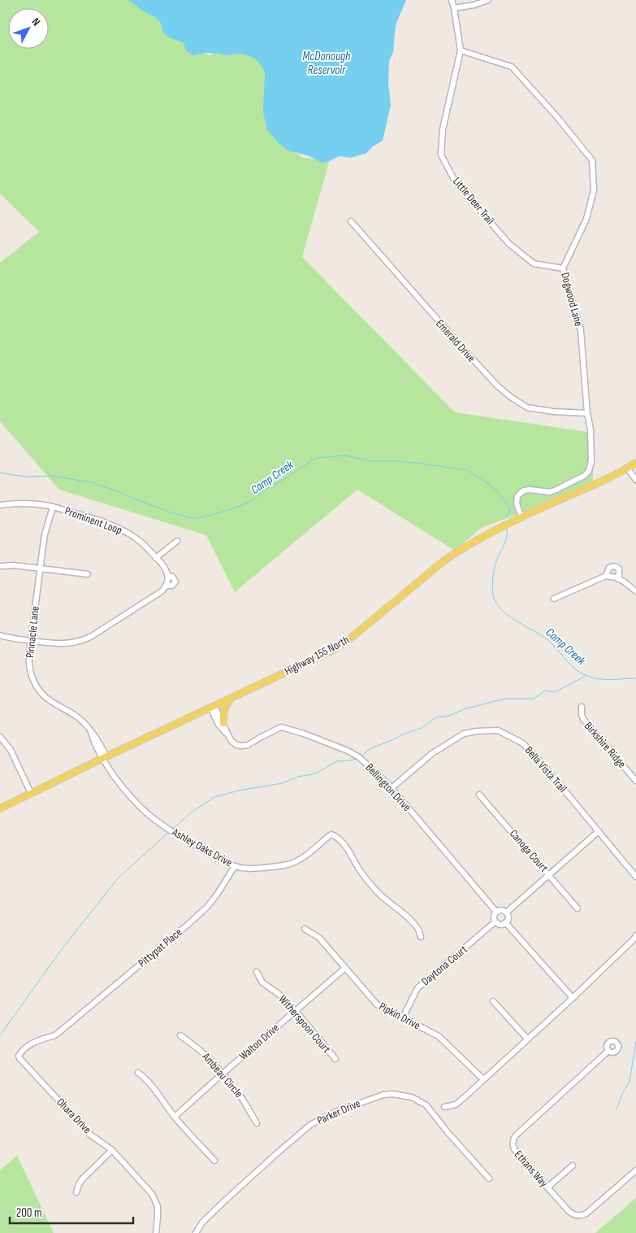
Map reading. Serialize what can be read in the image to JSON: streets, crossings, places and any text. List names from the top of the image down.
{
  "streets": {
    "main road": ["Highway 155 North"],
    "street": [
      "Little Deer Trail",
      "Dogwood Lane",
      "Emerald Drive",
      "Prominent Loop",
      "Pinnacle Lane",
      "Birkshire Ridge",
      "Bella Vista Trail",
      "Bellington Drive",
      "Ashley Oaks Drive",
      "Canoga Court",
      "Pittypat Place",
      "Daytona Court",
      "Pipkin Drive",
      "Witherspoon Court",
      "Walton Drive",
      "Ambeau Circle",
      "Parker Drive",
      "Ohara Drive",
      "Ethans Way"
    ]
  },
  "crossings": [
    ["Little Deer Trail", "Dogwood Lane"],
    ["Dogwood Lane", "Emerald Drive"],
    ["Dogwood Lane", "Highway 155 North"],
    ["Prominent Loop", "Pinnacle Lane"],
    ["Pinnacle Lane", "Highway 155 North"],
    ["Pinnacle Lane", "Ashley Oaks Drive"],
    ["Highway 155 North", "Bellington Drive"],
    ["Highway 155 North", "Ashley Oaks Drive"],
    ["Bella Vista Trail", "Bellington Drive"],
    ["Bellington Drive", "Daytona Court"],
    ["Ashley Oaks Drive", "Pittypat Place"],
    ["Pittypat Place", "Ohara Drive"],
    ["Daytona Court", "Pipkin Drive"],
    ["Pipkin Drive", "Walton Drive"],
    ["Witherspoon Court", "Walton Drive"],
    ["Walton Drive", "Ambeau Circle"]
  ],
  "water": ["McDonough Reservoir", "Camp Creek"],
  "scale_bar": "200 m",
  "north": "top right"
}
